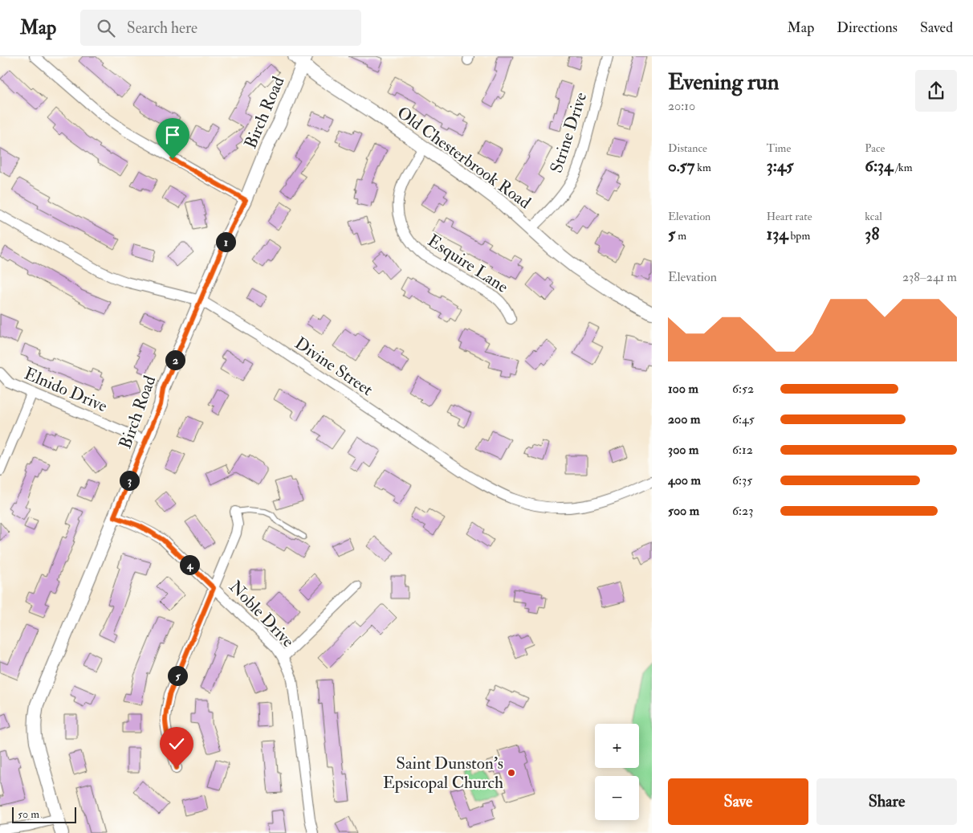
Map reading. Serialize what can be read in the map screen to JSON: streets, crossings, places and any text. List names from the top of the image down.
{
  "streets": {
    "street": [
      "Birch Road",
      "Strine Drive",
      "Old Chesterbrook Road",
      "Esquire Lane",
      "Divine Street",
      "Elnido Drive",
      "Noble Drive"
    ]
  },
  "crossings": [
    ["Birch Road", "Old Chesterbrook Road"],
    ["Birch Road", "Divine Street"],
    ["Birch Road", "Elnido Drive"],
    ["Birch Road", "Noble Drive"],
    ["Strine Drive", "Old Chesterbrook Road"],
    ["Old Chesterbrook Road", "Esquire Lane"]
  ],
  "places": ["Saint Dunston's Epsicopal Church"],
  "scale_bar": "50 m",
  "page": {
    "header": "Map",
    "search": "Search here",
    "nav": ["Map", "Directions", "Saved"],
    "heading": ["Evening run", "20:10"],
    "stats": [
      ["Distance", "0.57 km"],
      ["Time", "3:45"],
      ["Pace", "6:34 /km"],
      ["Elevation", "5 m"],
      ["Heart rate", "134 bpm"],
      ["kcal", "38"]
    ],
    "pins": [
      "1",
      "2",
      "3",
      "4",
      "5"
    ],
    "chart": ["Elevation", "238–241 m"],
    "list": [
      {
        "name": "100 m",
        "note": "6:52"
      },
      {
        "name": "200 m",
        "note": "6:45"
      },
      {
        "name": "300 m",
        "note": "6:12"
      },
      {
        "name": "400 m",
        "note": "6:35"
      },
      {
        "name": "500 m",
        "note": "6:23"
      }
    ],
    "map_buttons": ["+", "−"],
    "buttons": ["Save", "Share"],
    "scale": "50 m"
  }
}
